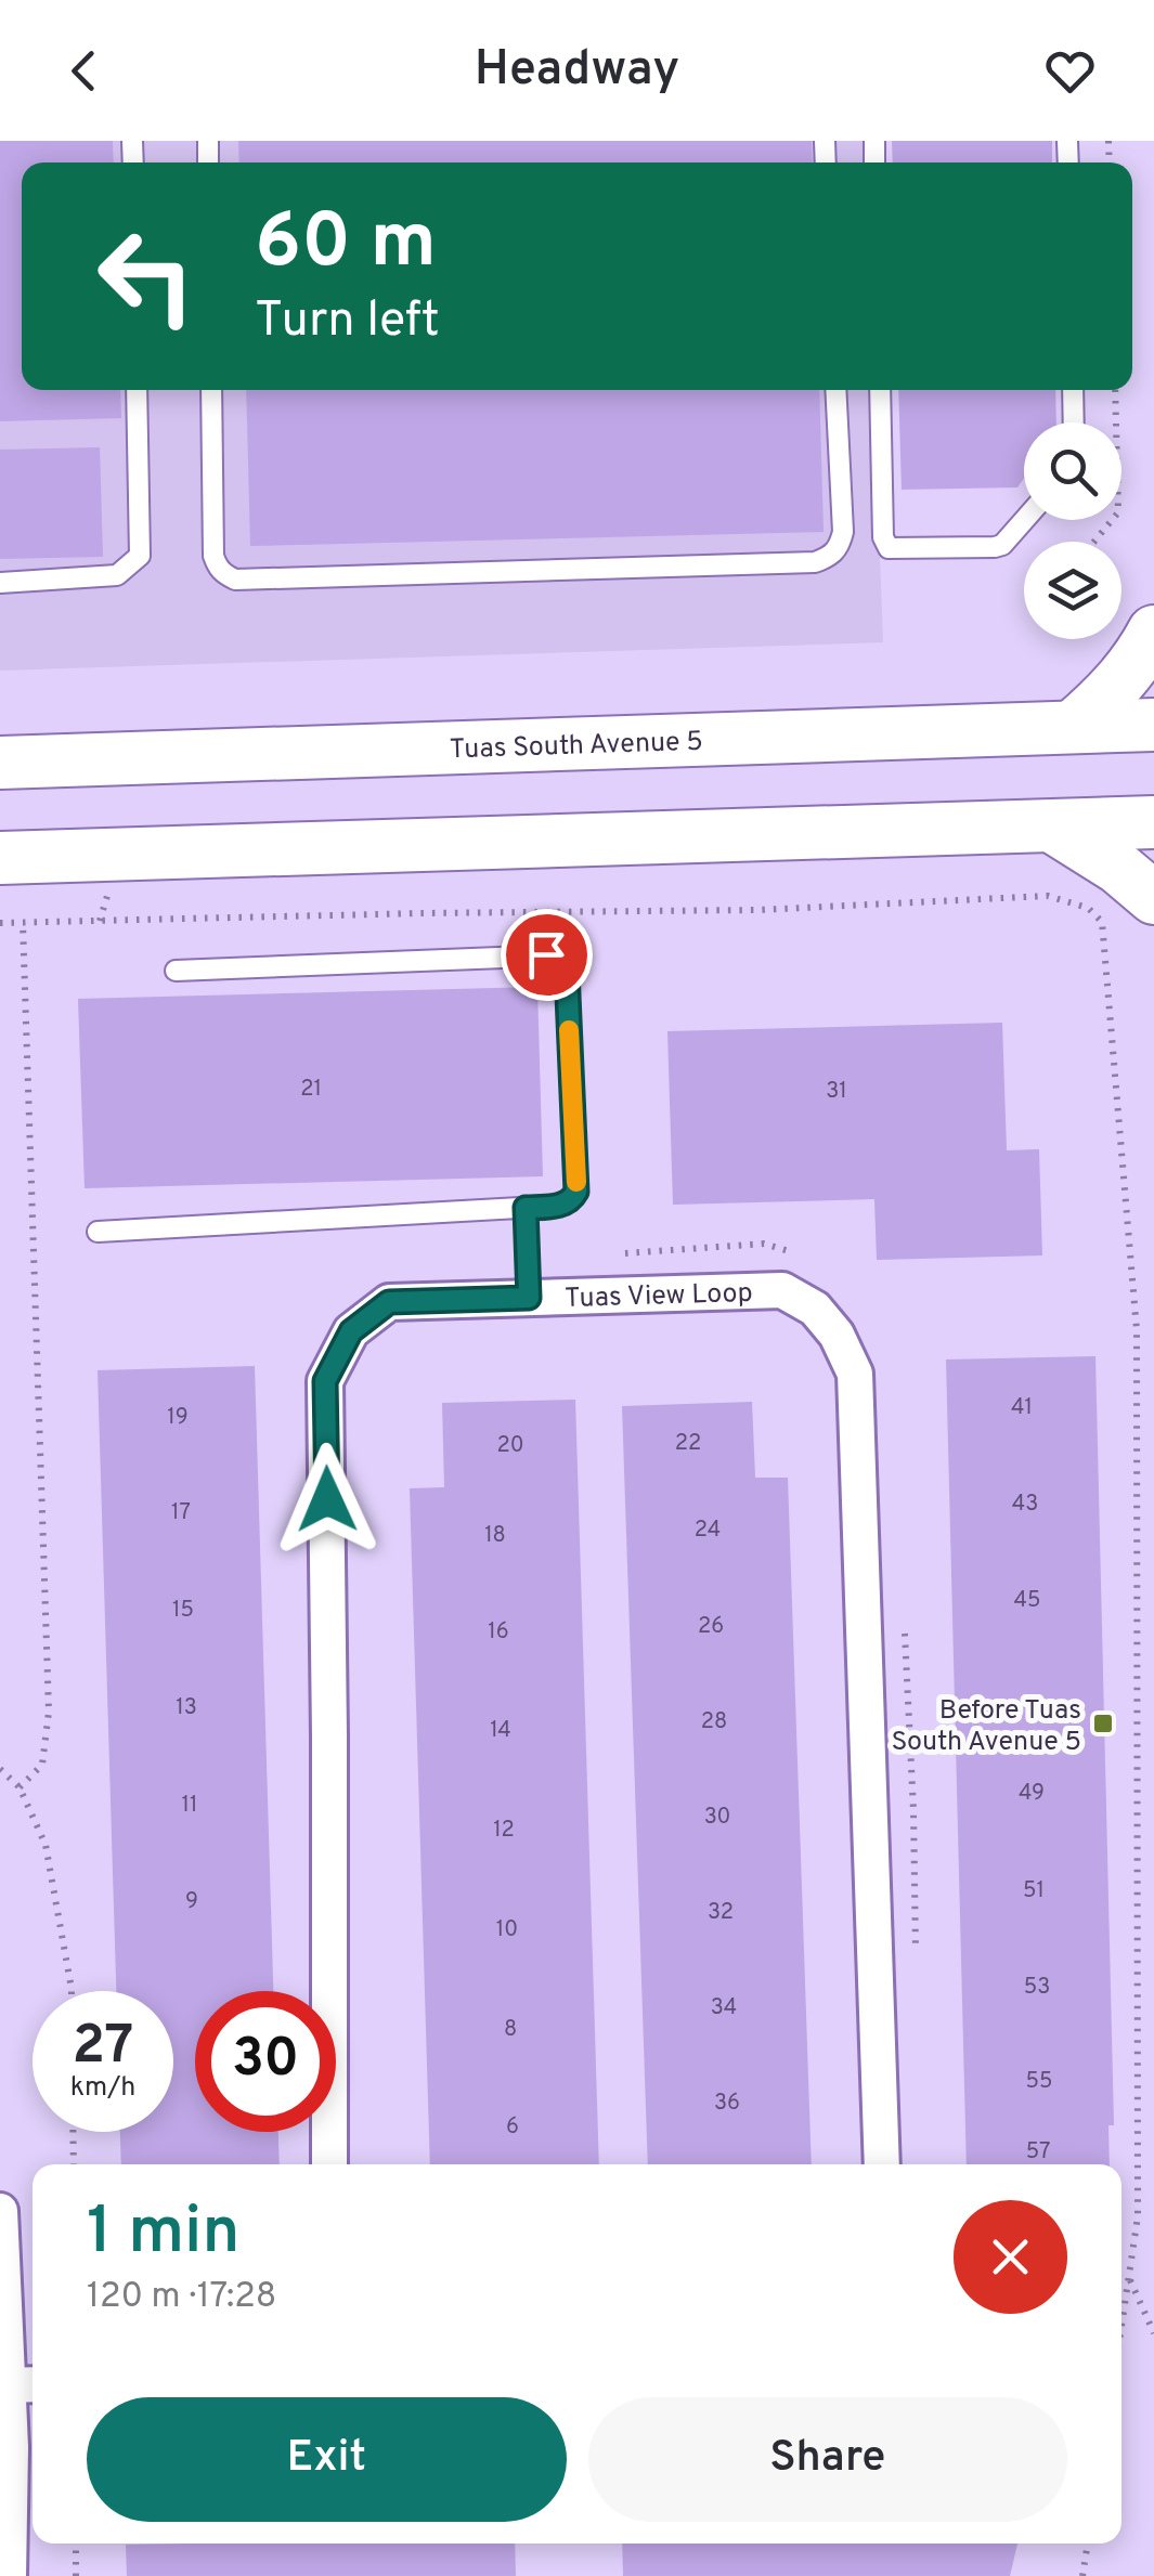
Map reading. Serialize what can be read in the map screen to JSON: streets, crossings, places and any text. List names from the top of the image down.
{
  "streets": {
    "main road": ["Tuas South Avenue 5"],
    "street": ["Tuas View Loop"]
  },
  "places": {
    "transit": ["Before Tuas South Avenue 5"]
  },
  "house_numbers": [
    "21",
    "31",
    "41",
    "19",
    "22",
    "20",
    "43",
    "17",
    "24",
    "18",
    "45",
    "15",
    "26",
    "16",
    "13",
    "28",
    "14",
    "49",
    "11",
    "30",
    "12",
    "51",
    "9",
    "32",
    "10",
    "53",
    "34",
    "8",
    "55",
    "36",
    "6",
    "57"
  ],
  "page": {
    "header": "Headway",
    "turn": ["60 m", "Turn left"],
    "speed": "27 km/h",
    "limit": "30",
    "heading": ["1 min", "120 m · 17:28"],
    "buttons": ["Exit", "Share"]
  }
}
